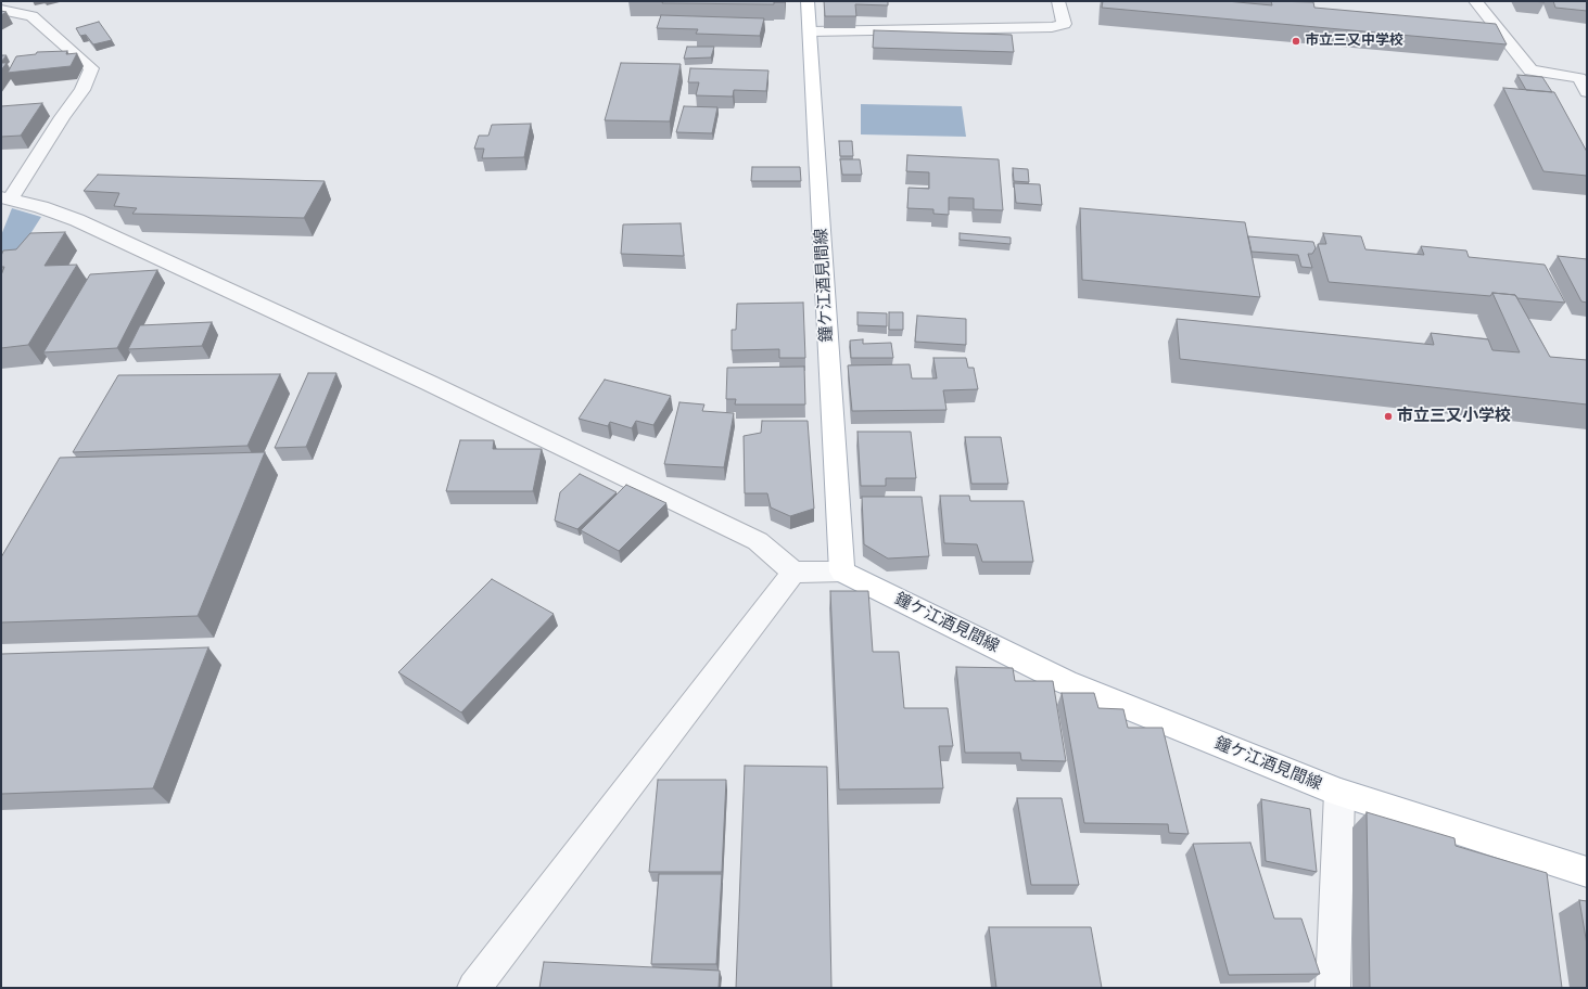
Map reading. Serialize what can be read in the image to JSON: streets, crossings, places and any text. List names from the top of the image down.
{
  "streets": {
    "main road": ["鐘ケ江酒見間線"]
  },
  "places": ["市立三又中学校", "市立三又小学校"]
}
